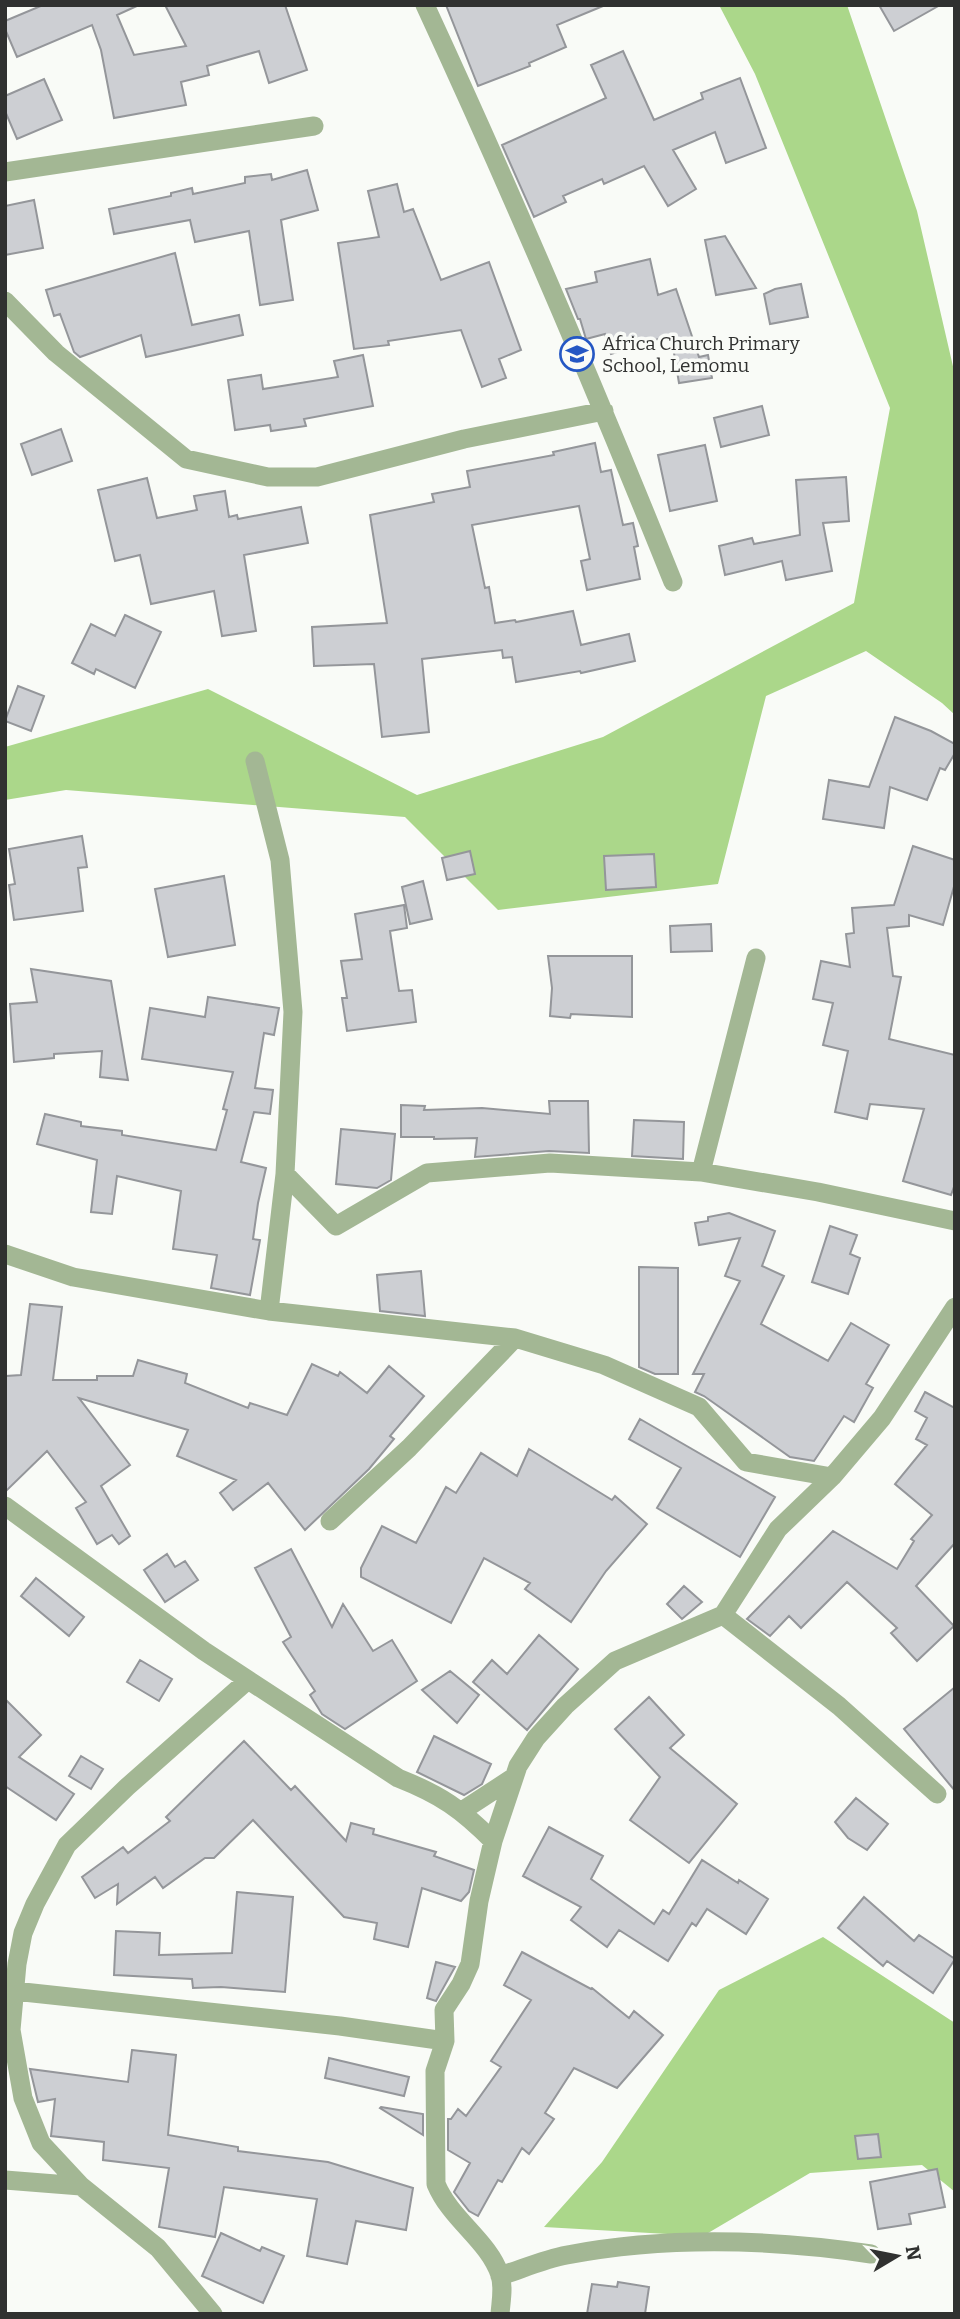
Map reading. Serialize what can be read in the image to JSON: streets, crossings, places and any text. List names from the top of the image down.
{
  "places": {
    "school or university": ["Africa Church Primary School, Lemomu"]
  },
  "north": "right"
}
